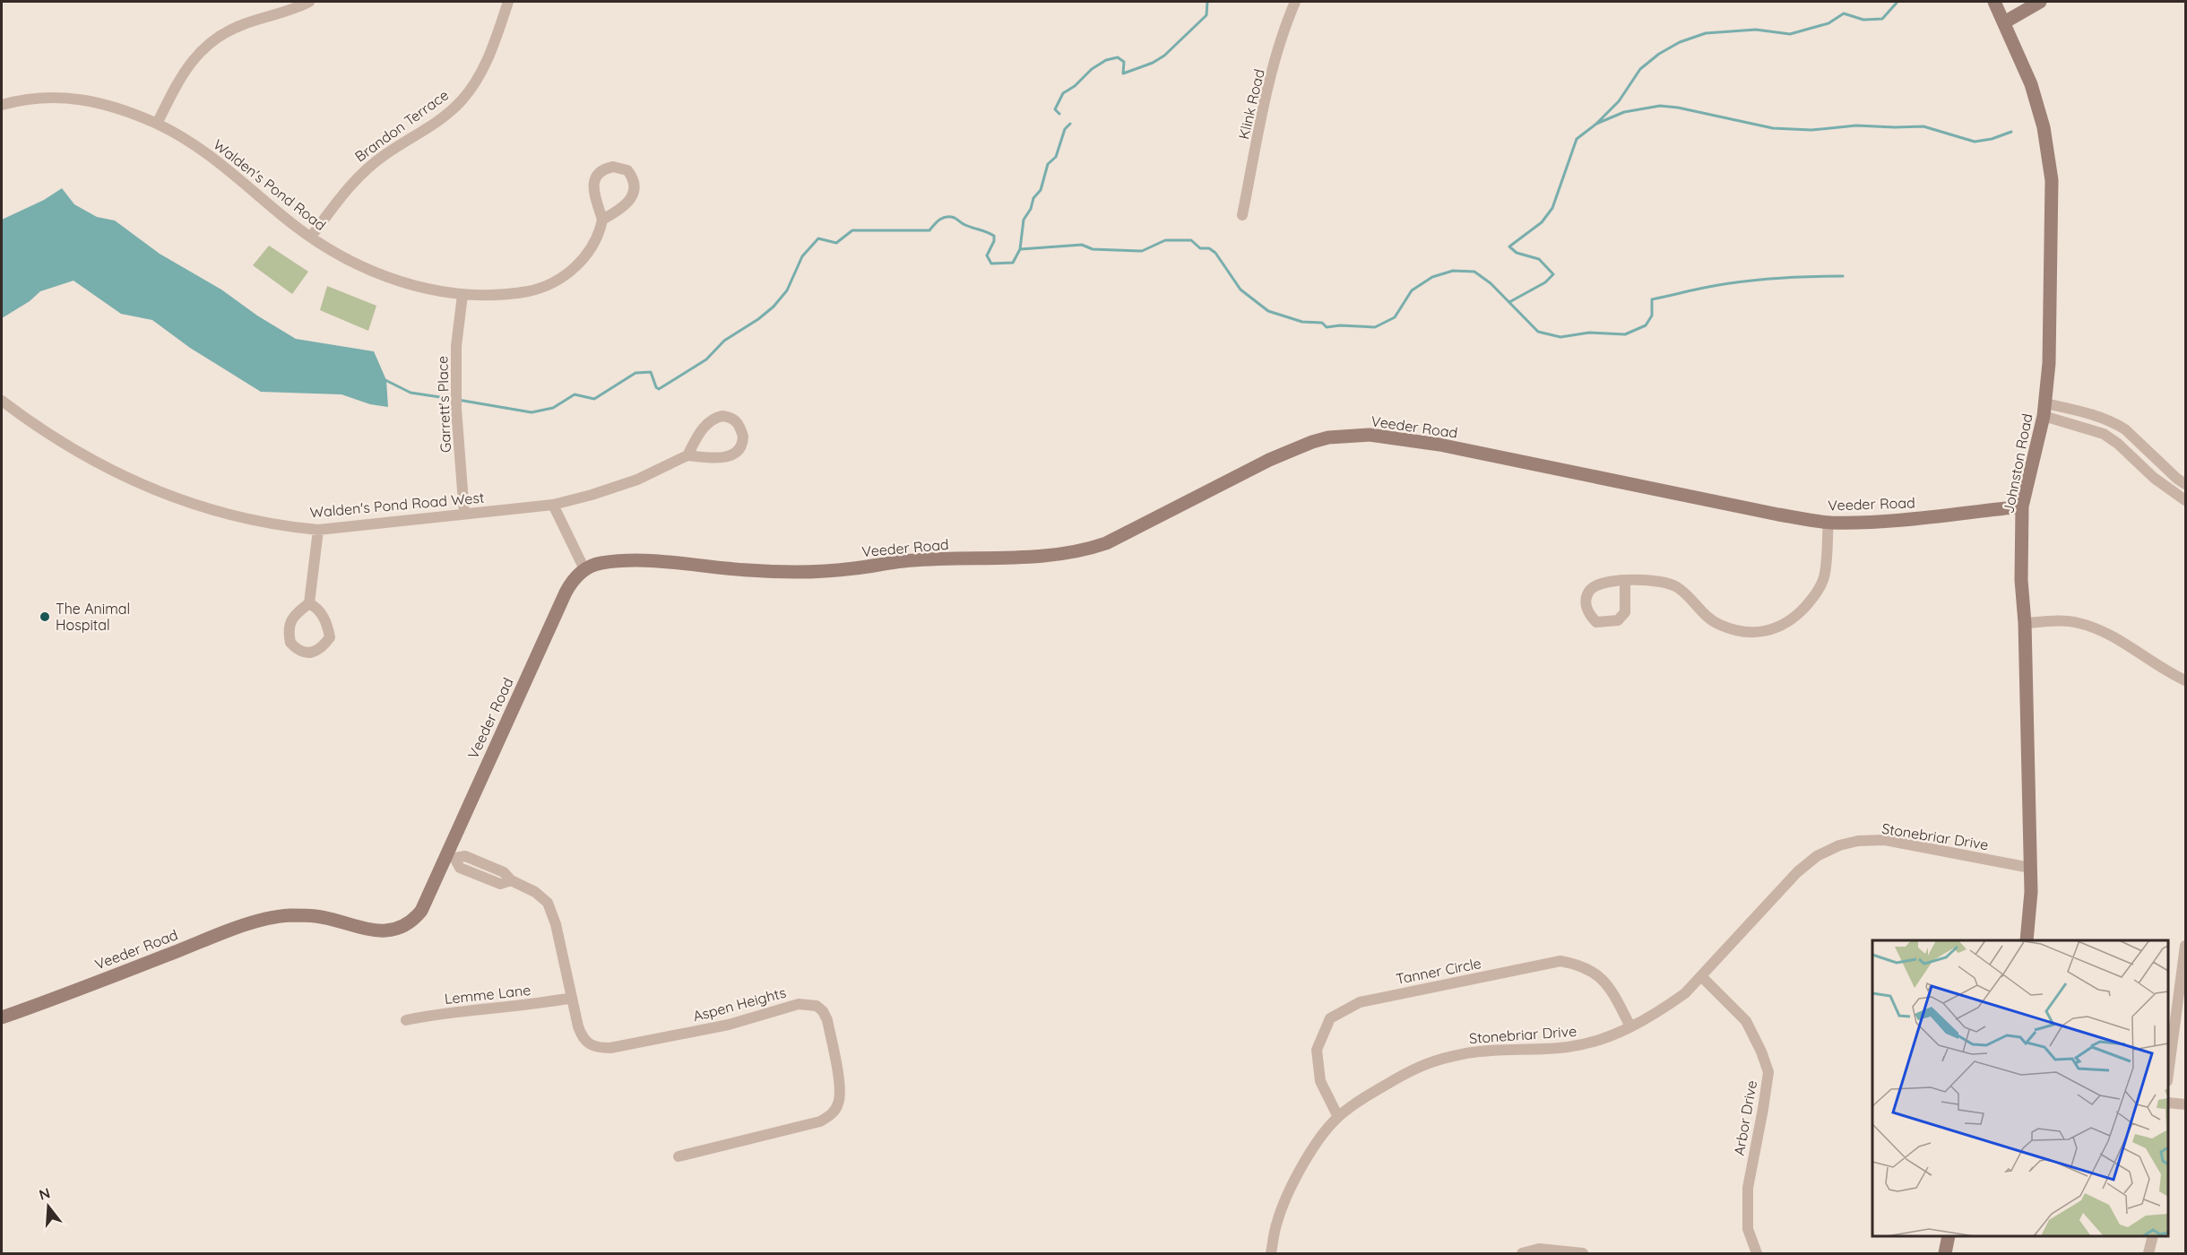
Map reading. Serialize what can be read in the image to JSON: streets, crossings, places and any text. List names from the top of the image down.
{
  "streets": {
    "street": [
      "Klink Road",
      "Brandon Terrace",
      "Walden's Pond Road",
      "Garrett's Place",
      "Veeder Road",
      "Johnston Road",
      "Walden's Pond Road West",
      "Stonebriar Drive",
      "Tanner Circle",
      "Lemme Lane",
      "Aspen Heights",
      "Arbor Drive"
    ]
  },
  "crossings": [
    ["Brandon Terrace", "Walden's Pond Road"],
    ["Walden's Pond Road", "Garrett's Place"],
    ["Garrett's Place", "Walden's Pond Road West"],
    ["Veeder Road", "Johnston Road"],
    ["Veeder Road", "Aspen Heights"],
    ["Johnston Road", "Stonebriar Drive"],
    ["Stonebriar Drive", "Tanner Circle"],
    ["Stonebriar Drive", "Arbor Drive"],
    ["Lemme Lane", "Aspen Heights"]
  ],
  "places": ["The Animal Hospital"],
  "north": "top"
}
